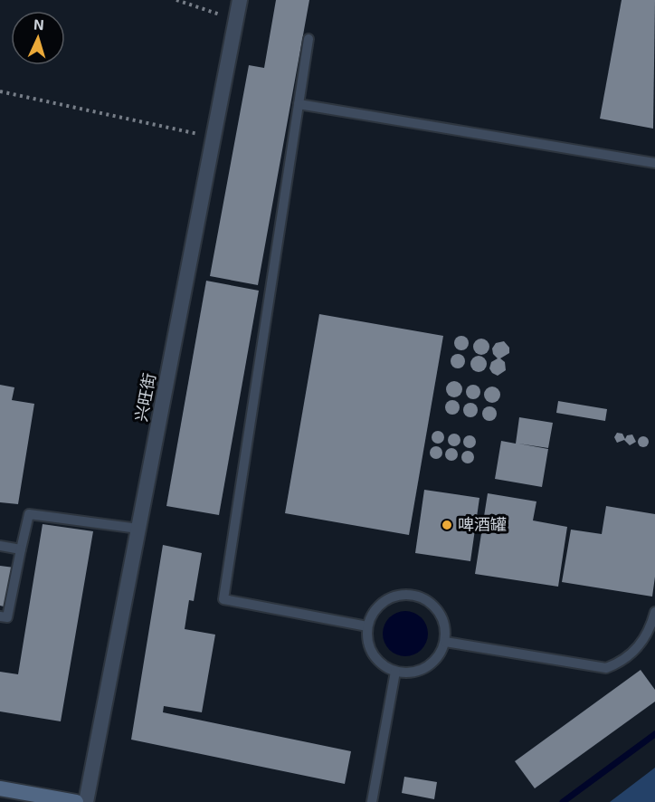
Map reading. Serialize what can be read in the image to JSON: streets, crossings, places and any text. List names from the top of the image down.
{
  "streets": {
    "street": ["兴旺街"]
  },
  "places": ["啤酒罐"],
  "north": "top"
}
